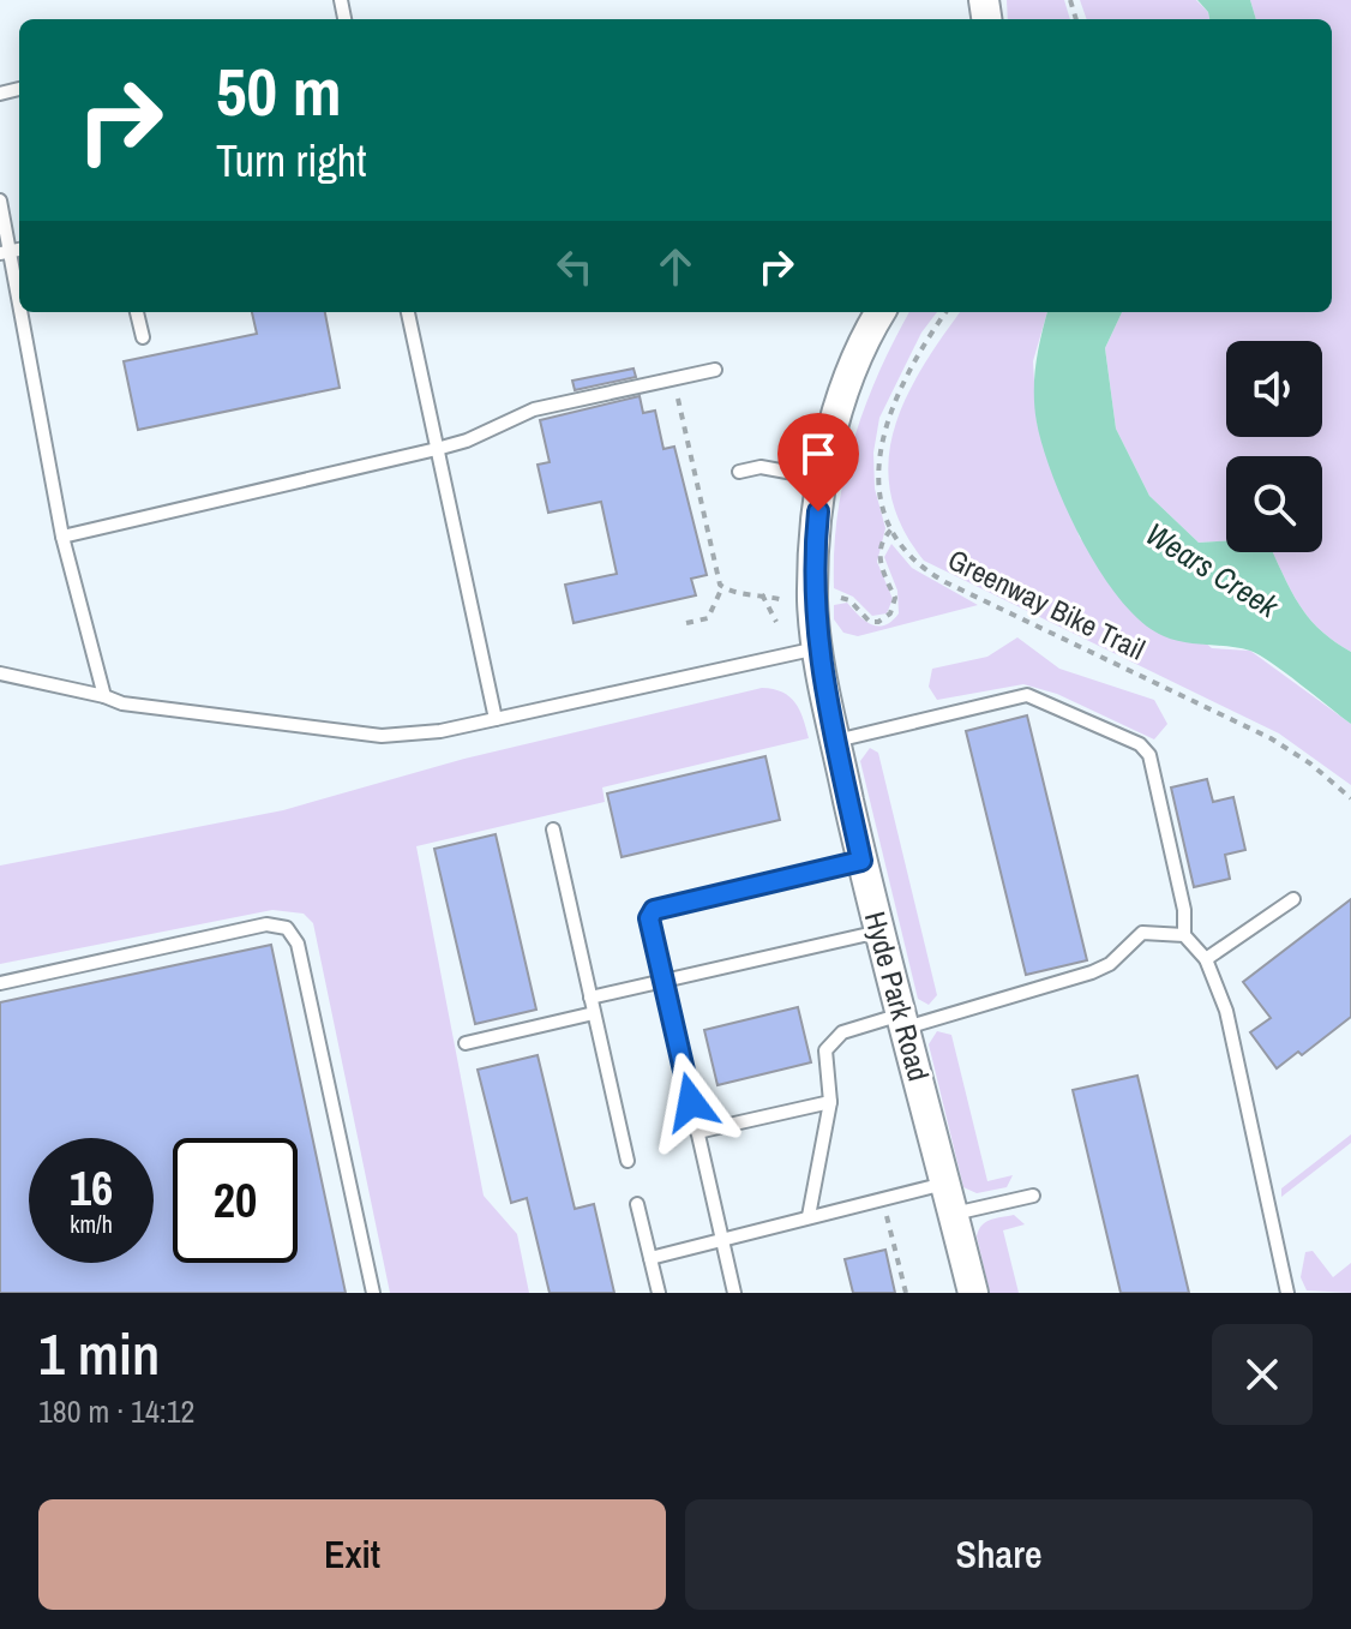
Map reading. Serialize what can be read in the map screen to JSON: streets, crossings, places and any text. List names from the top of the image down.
{
  "streets": {
    "street": ["Hyde Park Road"],
    "path": ["Greenway Bike Trail"]
  },
  "water": ["Wears Creek"],
  "page": {
    "turn": ["50 m", "Turn right"],
    "speed": "16 km/h",
    "limit": "20",
    "heading": ["1 min", "180 m · 14:12"],
    "buttons": ["Exit", "Share"]
  }
}
